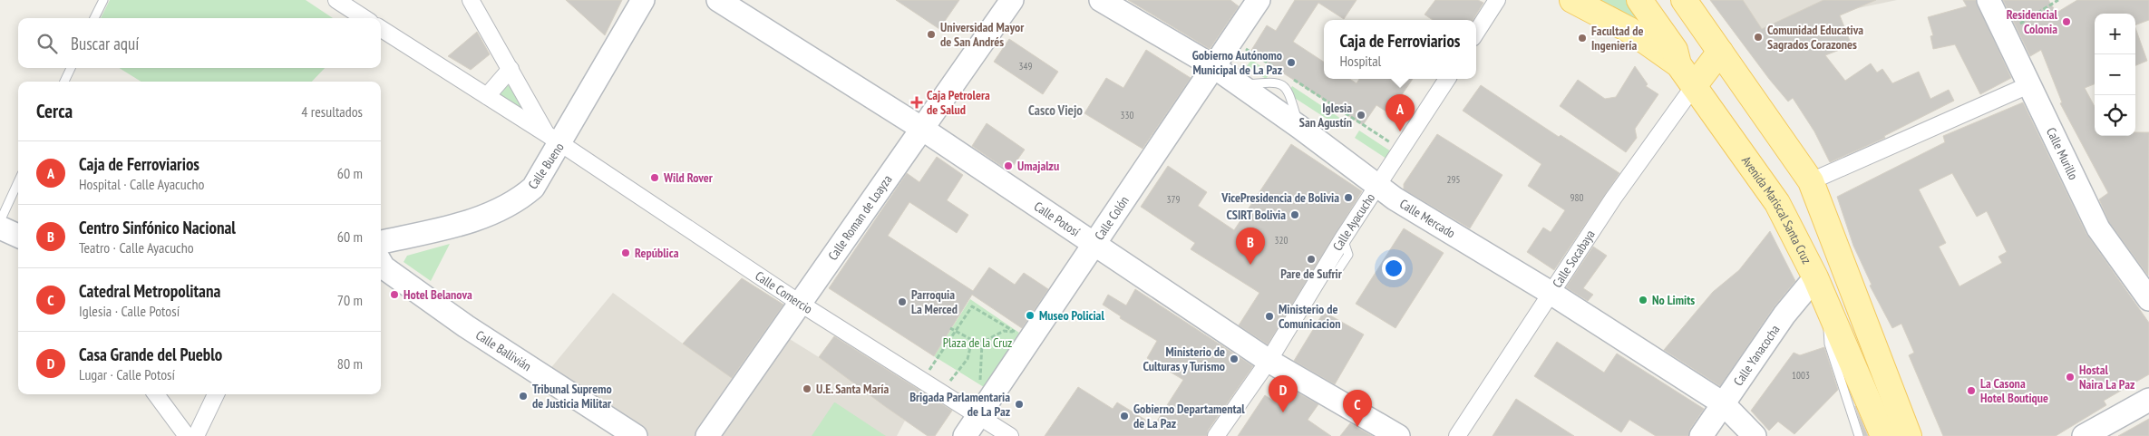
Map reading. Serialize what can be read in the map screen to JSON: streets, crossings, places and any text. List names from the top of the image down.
{
  "streets": {
    "main road": [
      "Calle Murillo",
      "Calle Bueno",
      "Avenida Mariscal Santa Cruz",
      "Calle Roman de Loayza",
      "Calle Colón",
      "Calle Mercado",
      "Calle Potosí",
      "Calle Ballivián",
      "Calle Yanacocha"
    ],
    "street": ["Calle Ayacucho", "Calle Socabaya", "Calle Comercio"]
  },
  "crossings": [
    ["Calle Bueno", "Calle Comercio"],
    ["Avenida Mariscal Santa Cruz", "Calle Socabaya"],
    ["Avenida Mariscal Santa Cruz", "Calle Yanacocha"],
    ["Calle Roman de Loayza", "Calle Potosí"],
    ["Calle Roman de Loayza", "Calle Comercio"],
    ["Calle Colón", "Calle Mercado"],
    ["Calle Colón", "Calle Potosí"],
    ["Calle Colón", "Calle Comercio"],
    ["Calle Mercado", "Calle Ayacucho"],
    ["Calle Mercado", "Calle Socabaya"],
    ["Calle Mercado", "Calle Yanacocha"],
    ["Calle Potosí", "Calle Ayacucho"]
  ],
  "districts": ["Casco Viejo"],
  "parks": ["Plaza de la Cruz"],
  "places": {
    "other": [
      "Residencial Colonia",
      "Universidad Mayor de San Andrés",
      "Comunidad Educativa Sagrados Corazones",
      "Facultad de Ingeniería",
      "Gobierno Autónomo Municipal de La Paz",
      "Iglesia San Agustín",
      "Umajalzu",
      "Wild Rover",
      "VicePresidencia de Bolivia",
      "CSIRT Bolivia",
      "República",
      "Pare de Sufrir",
      "Hotel Belanova",
      "No Limits",
      "Parroquia La Merced",
      "Museo Policial",
      "Ministerio de Comunicacion",
      "Ministerio de Culturas y Turismo",
      "Hostal Naira La Paz",
      "U.E. Santa María",
      "La Casona Hotel Boutique",
      "Tribunal Supremo de Justicia Militar",
      "Brigada Parlamentaria de La Paz",
      "Gobierno Departamental de La Paz"
    ],
    "health": ["Caja Petrolera de Salud"]
  },
  "house_numbers": [
    "349",
    "330",
    "295",
    "980",
    "379",
    "320",
    "1003"
  ],
  "page": {
    "map_buttons": ["+", "−"],
    "search": "Buscar aquí",
    "popup": ["Caja de Ferroviarios", "Hospital"],
    "heading": ["Cerca", "4 resultados"],
    "pins": [
      "A",
      "B",
      "D",
      "C"
    ],
    "list": [
      {
        "mark": "A",
        "name": "Caja de Ferroviarios",
        "note": "Hospital · Calle Ayacucho",
        "value": "60 m"
      },
      {
        "mark": "B",
        "name": "Centro Sinfónico Nacional",
        "note": "Teatro · Calle Ayacucho",
        "value": "60 m"
      },
      {
        "mark": "C",
        "name": "Catedral Metropolitana",
        "note": "Iglesia · Calle Potosí",
        "value": "70 m"
      },
      {
        "mark": "D",
        "name": "Casa Grande del Pueblo",
        "note": "Lugar · Calle Potosí",
        "value": "80 m"
      }
    ]
  }
}
